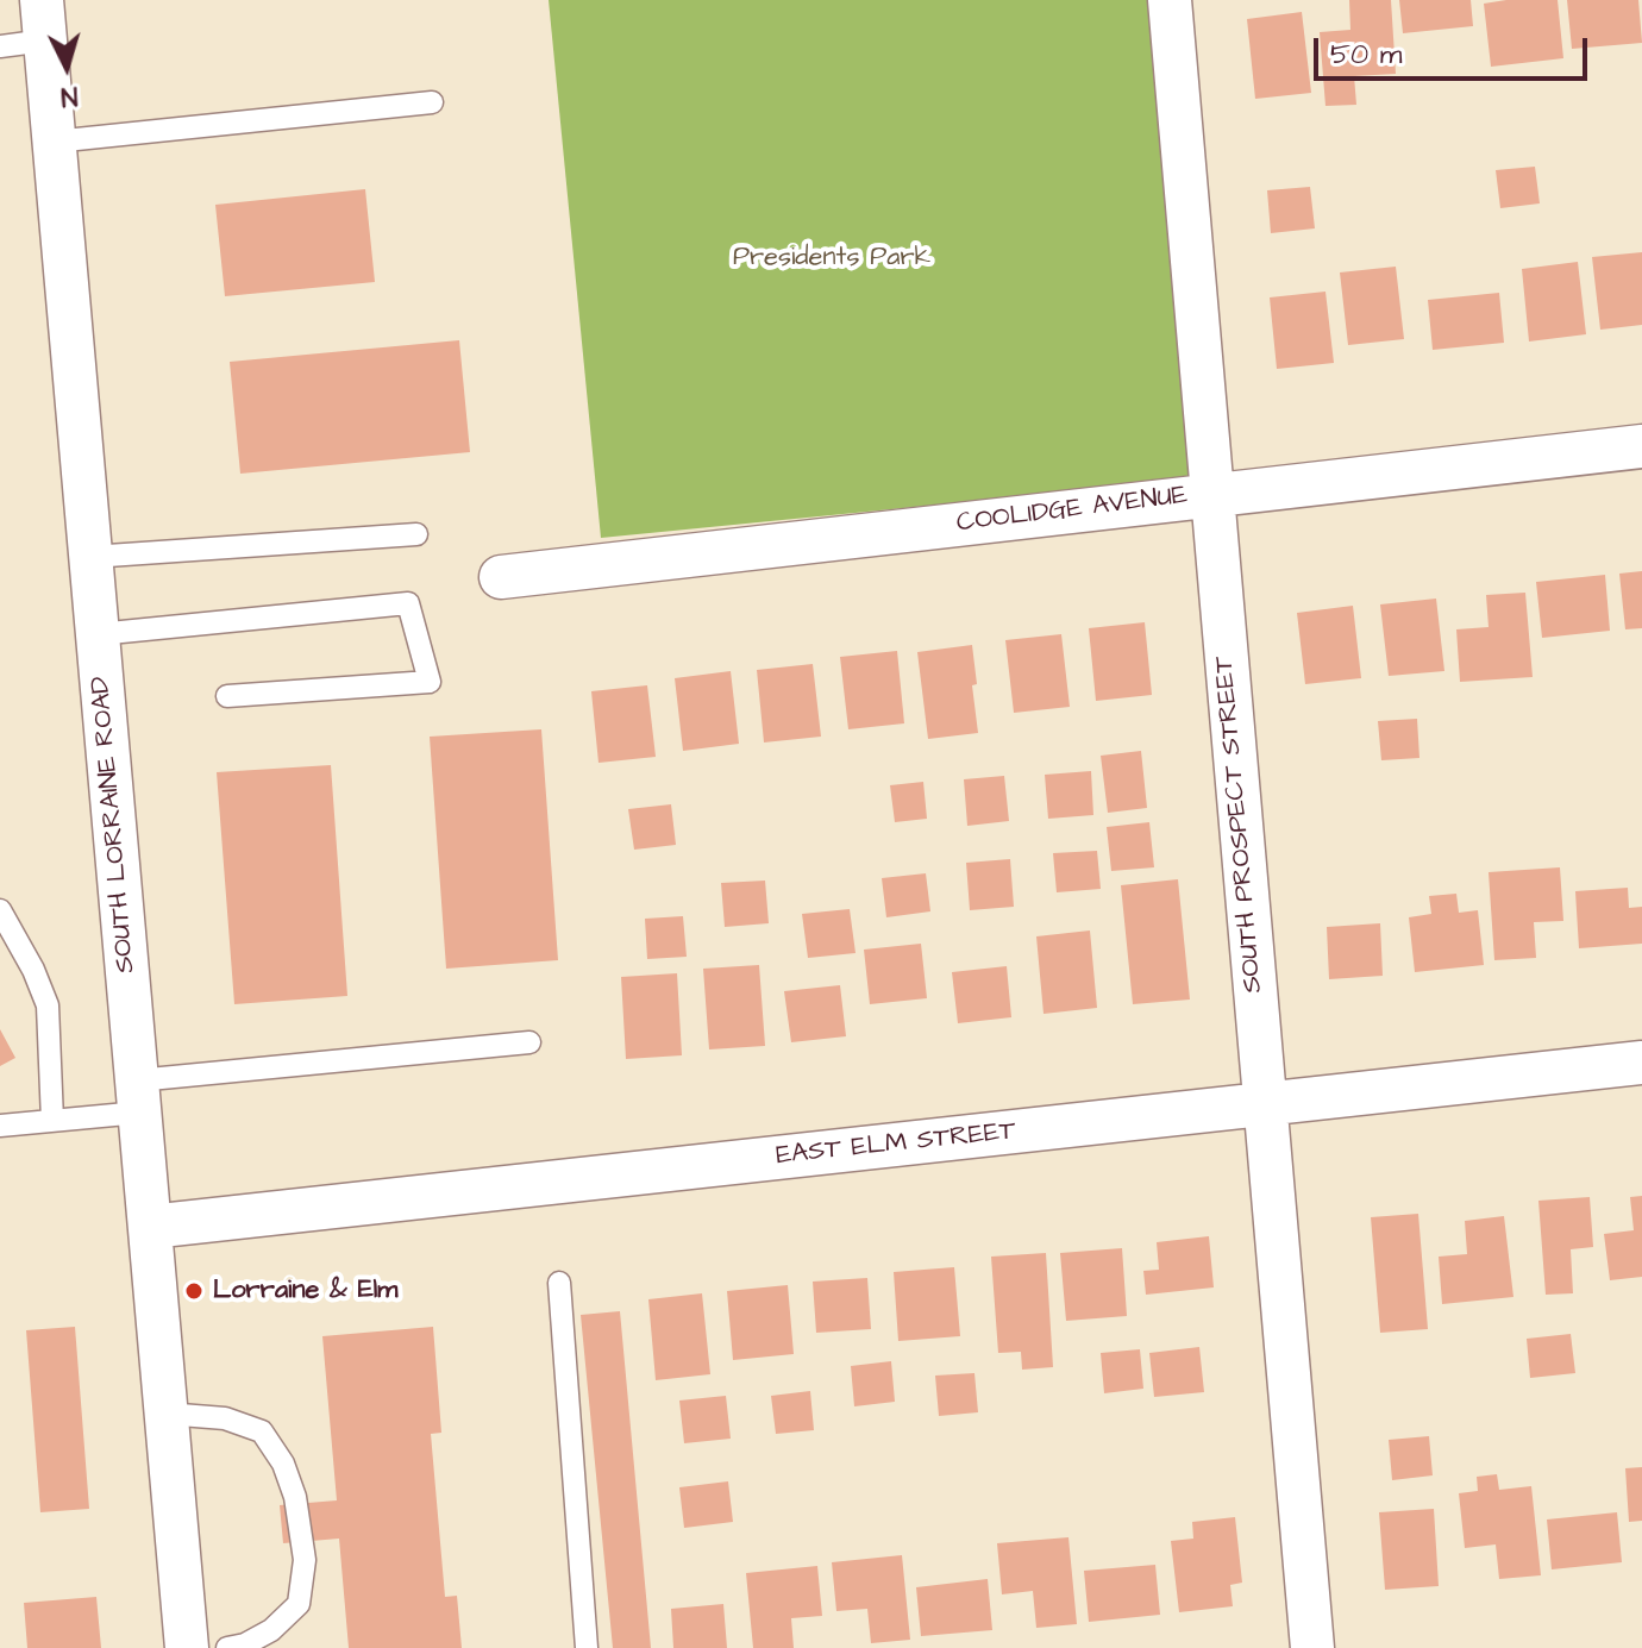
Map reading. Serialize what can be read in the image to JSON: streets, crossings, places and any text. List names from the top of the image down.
{
  "streets": {
    "street": [
      "COOLIDGE AVENUE",
      "SOUTH LORRAINE ROAD",
      "SOUTH PROSPECT STREET",
      "EAST ELM STREET"
    ]
  },
  "crossings": [
    ["COOLIDGE AVENUE", "SOUTH PROSPECT STREET"],
    ["SOUTH LORRAINE ROAD", "EAST ELM STREET"],
    ["SOUTH PROSPECT STREET", "EAST ELM STREET"]
  ],
  "parks": ["Presidents Park"],
  "places": ["Lorraine & Elm"],
  "scale_bar": "50 m",
  "north": "bottom"
}
